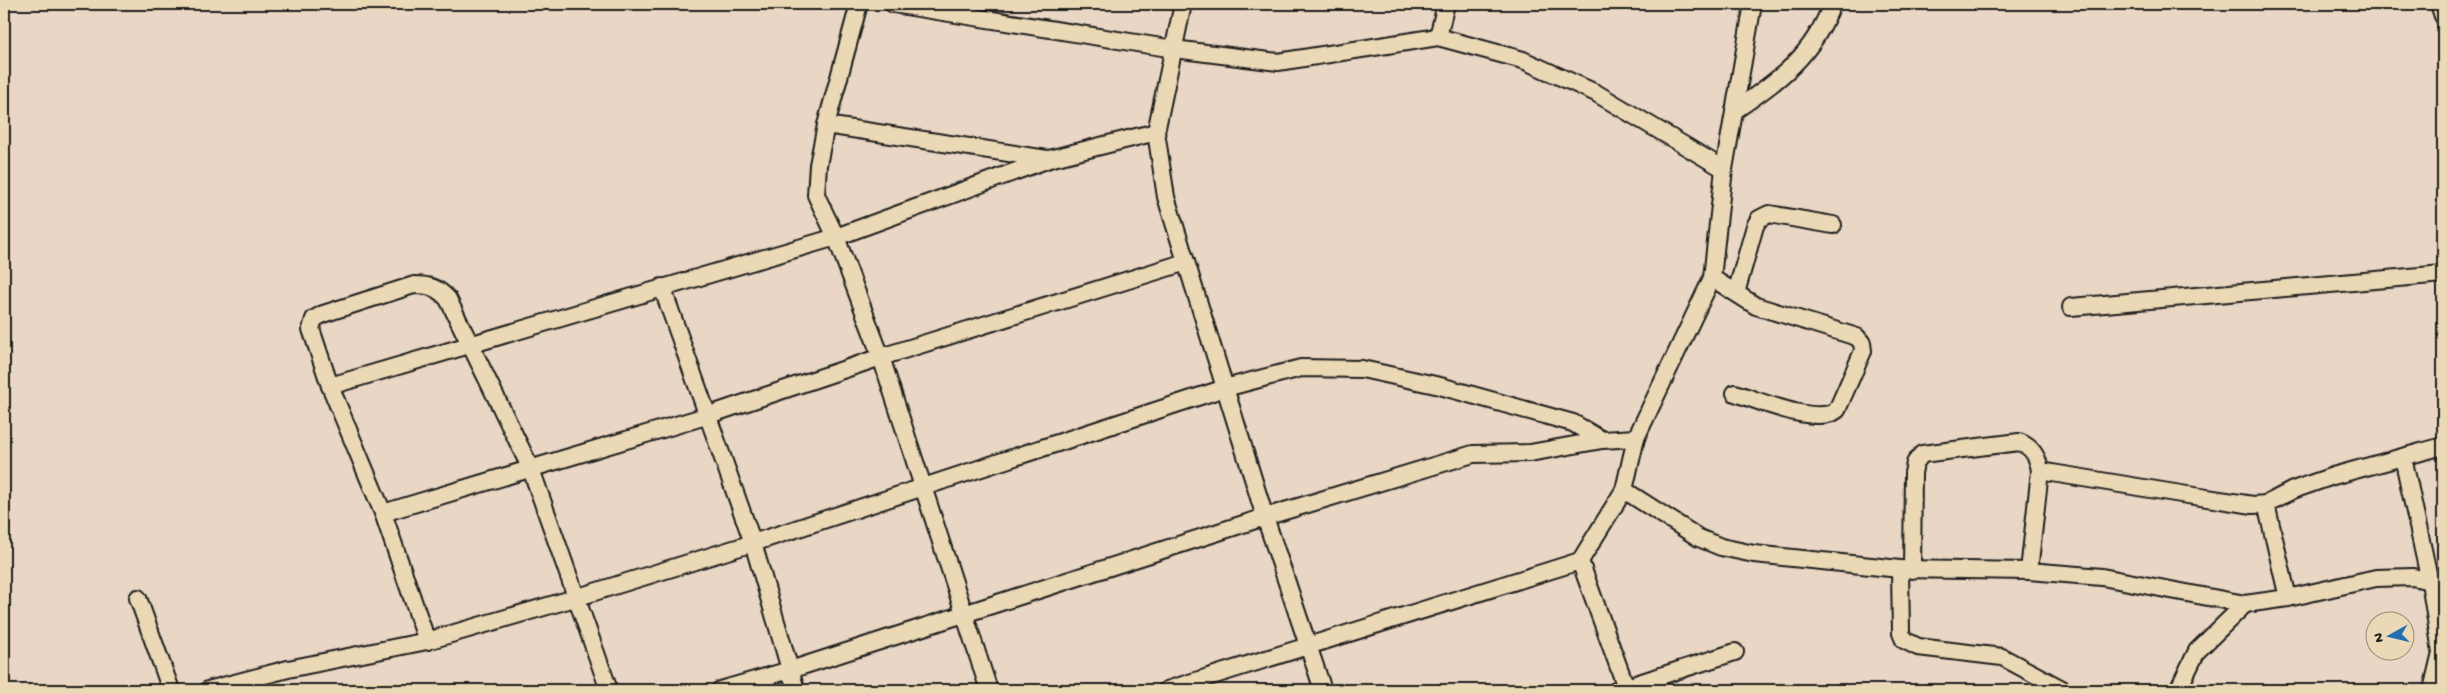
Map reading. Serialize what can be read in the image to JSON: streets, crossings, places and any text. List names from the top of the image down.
{
  "north": "left"
}
